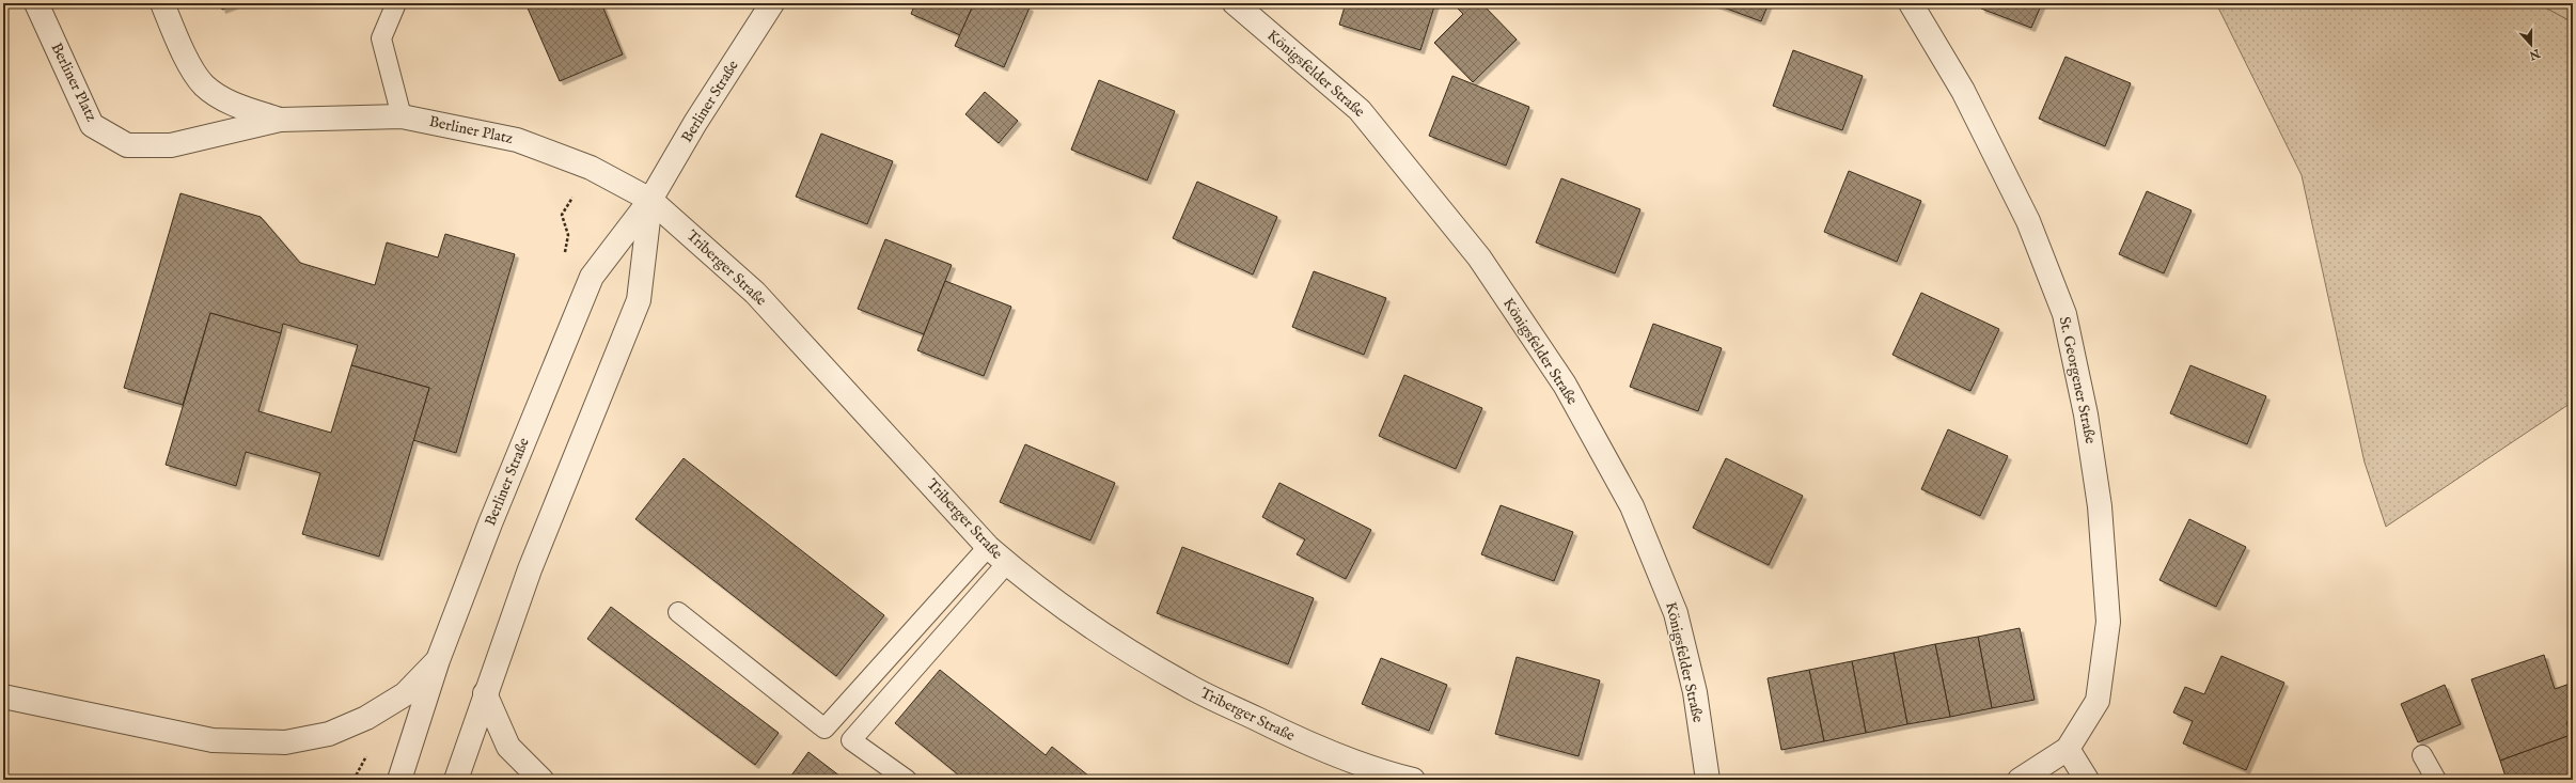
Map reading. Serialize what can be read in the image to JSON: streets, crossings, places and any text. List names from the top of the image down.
{
  "streets": {
    "street": [
      "Königsfelder Straße",
      "Berliner Platz",
      "Berliner Straße",
      "Triberger Straße",
      "St. Georgener Straße"
    ]
  },
  "crossings": [
    ["Berliner Platz", "Berliner Straße"],
    ["Berliner Platz", "Triberger Straße"],
    ["Berliner Straße", "Triberger Straße"]
  ],
  "north": "bottom"
}
